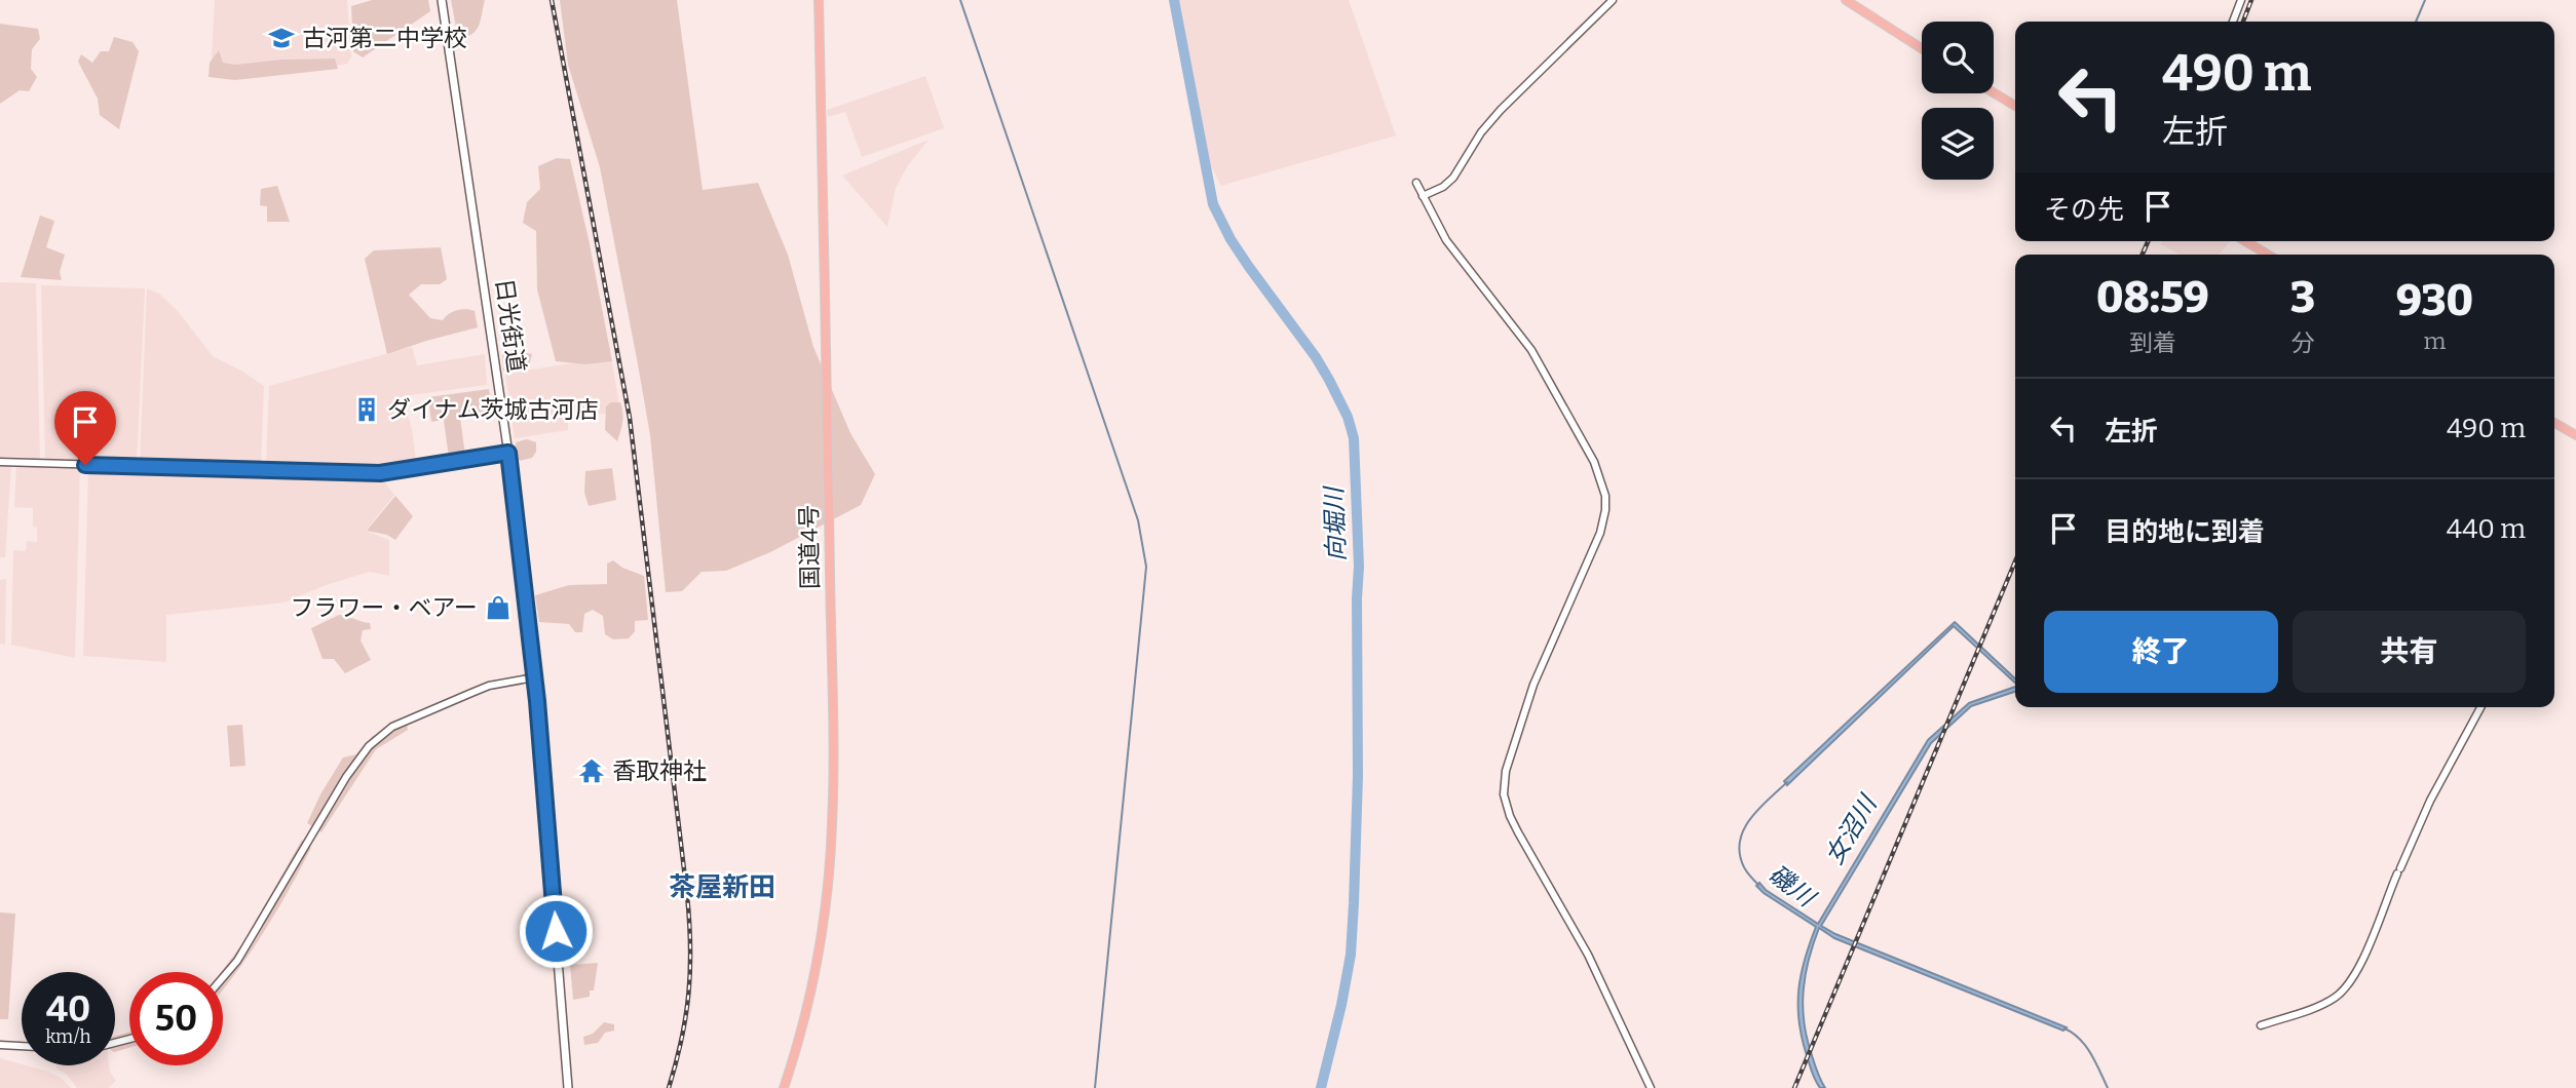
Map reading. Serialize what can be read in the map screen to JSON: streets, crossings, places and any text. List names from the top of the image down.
{
  "streets": {
    "highway": ["国道4号"],
    "main road": ["日光街道"]
  },
  "districts": ["茶屋新田"],
  "water": ["向堀川", "女沼川", "磯川"],
  "places": {
    "school or university": ["古河第二中学校"],
    "building": ["ダイナム茨城古河店"],
    "shop": ["フラワー・ベアー"],
    "temple": ["香取神社"]
  },
  "page": {
    "turn": ["490 m", "左折"],
    "then": "その先",
    "eta": [
      "08:59",
      "到着",
      "3",
      "分",
      "930",
      "m"
    ],
    "list": [
      {
        "name": "左折",
        "value": "490 m"
      },
      {
        "name": "目的地に到着",
        "value": "440 m"
      }
    ],
    "buttons": ["終了", "共有"],
    "speed": "40 km/h",
    "limit": "50"
  }
}
